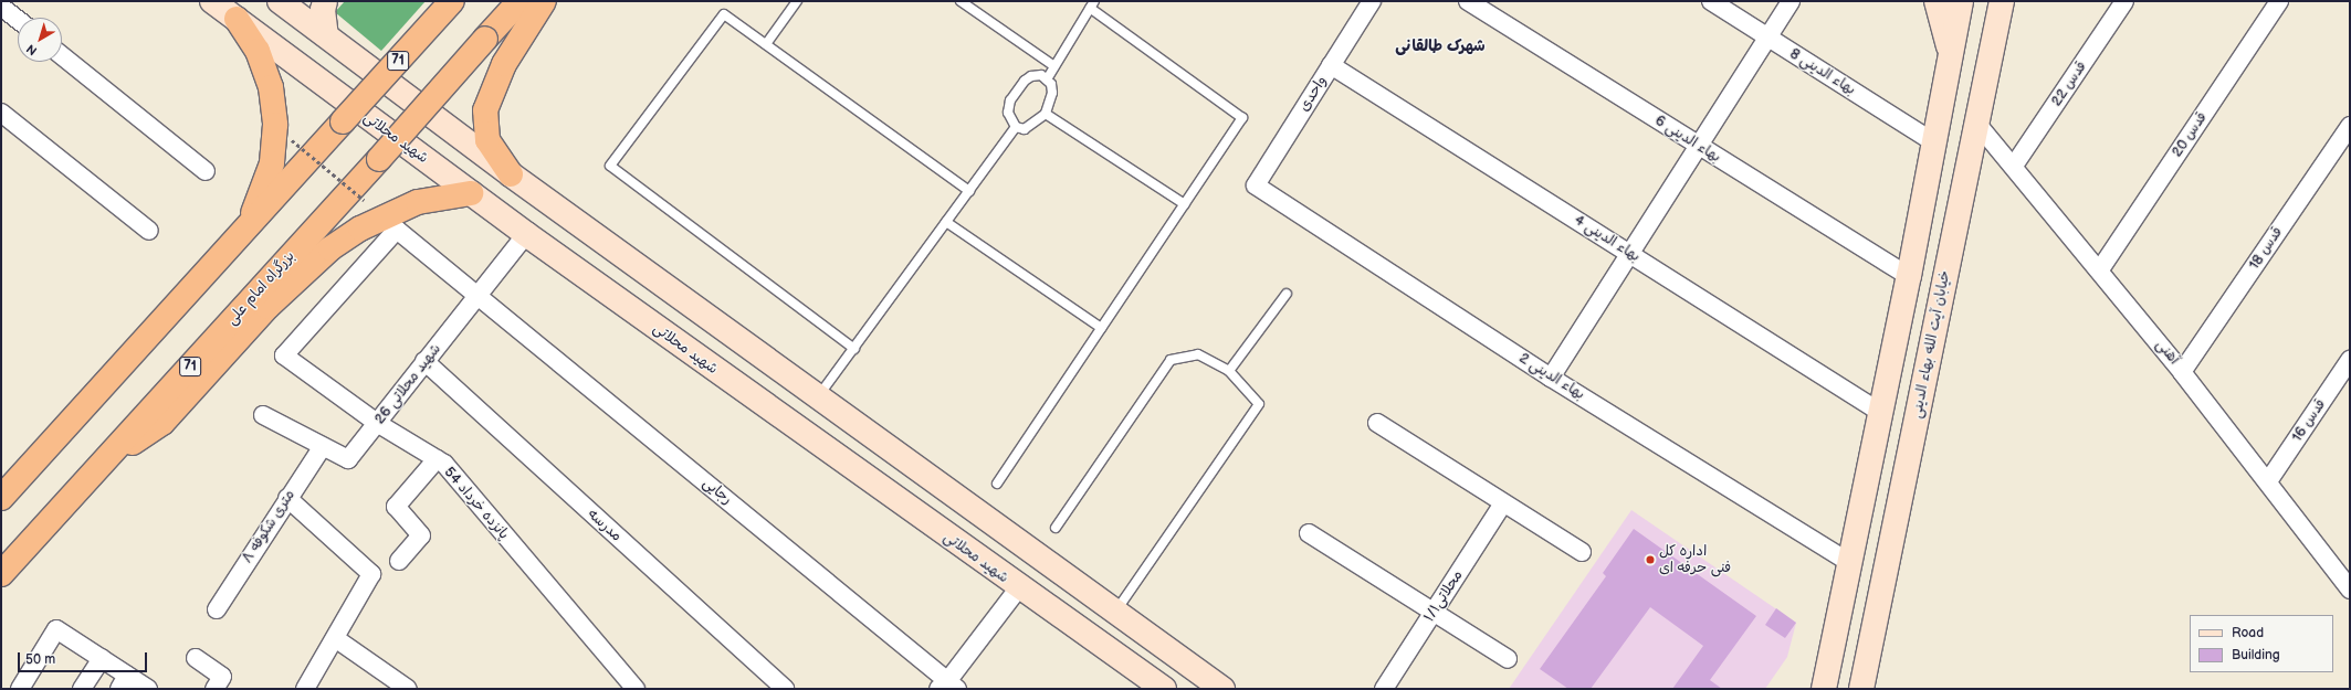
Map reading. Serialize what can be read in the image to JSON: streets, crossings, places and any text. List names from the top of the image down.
{
  "streets": {
    "highway": ["71", "بزرگراه امام علی"],
    "main road": ["شهید محلاتی", "خیابان آیت الله بهاء الدینی"],
    "street": [
      "بهاء الدینی 8",
      "قدس 22",
      "واحدی",
      "قدس 20",
      "بهاء الدینی 6",
      "بهاء الدینی 4",
      "قدس 18",
      "آهنی",
      "بهاء الدینی 2",
      "شهید محلاتی 26",
      "قدس 16",
      "رجایی",
      "پانزده خرداد 54",
      "مدرسه",
      "۸ متری شکوفه",
      "محلاتی۱/۱"
    ]
  },
  "crossings": [
    ["قدس 22", "آهنی"],
    ["واحدی", "بهاء الدینی 4"],
    ["واحدی", "بهاء الدینی 2"],
    ["قدس 20", "آهنی"],
    ["شهید محلاتی", "شهید محلاتی 26"],
    ["قدس 18", "آهنی"],
    ["خیابان آیت الله بهاء الدینی", "آهنی"],
    ["آهنی", "قدس 16"],
    ["شهید محلاتی 26", "رجایی"],
    ["شهید محلاتی 26", "پانزده خرداد 54"],
    ["شهید محلاتی 26", "مدرسه"],
    ["شهید محلاتی 26", "۸ متری شکوفه"],
    ["رجایی", "پانزده خرداد 54"]
  ],
  "districts": ["شهرک طالقانی"],
  "places": ["اداره کل فنی حرفه ای"],
  "legend": ["Road", "Building"],
  "scale_bar": "50 m",
  "north": "bottom left"
}
